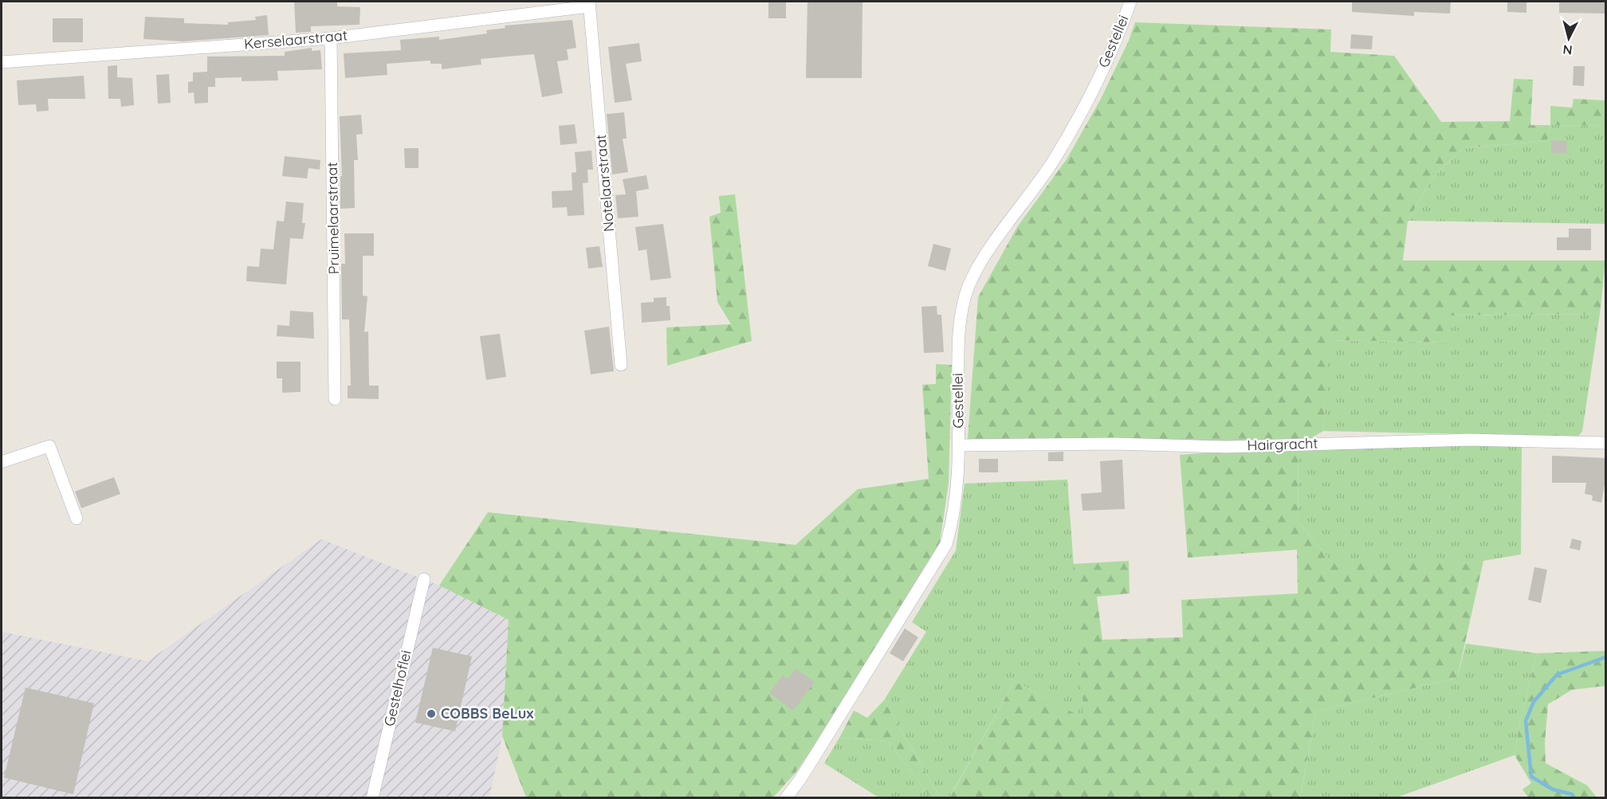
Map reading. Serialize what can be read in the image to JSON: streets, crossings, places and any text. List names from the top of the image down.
{
  "streets": {
    "street": [
      "Kerselaarstraat",
      "Gestellei",
      "Notelaarstraat",
      "Pruimelaarstraat",
      "Hairgracht",
      "Gestelhoflei"
    ]
  },
  "crossings": [
    ["Kerselaarstraat", "Notelaarstraat"],
    ["Kerselaarstraat", "Pruimelaarstraat"],
    ["Gestellei", "Hairgracht"]
  ],
  "places": ["COBBS BeLux"],
  "north": "bottom"
}
